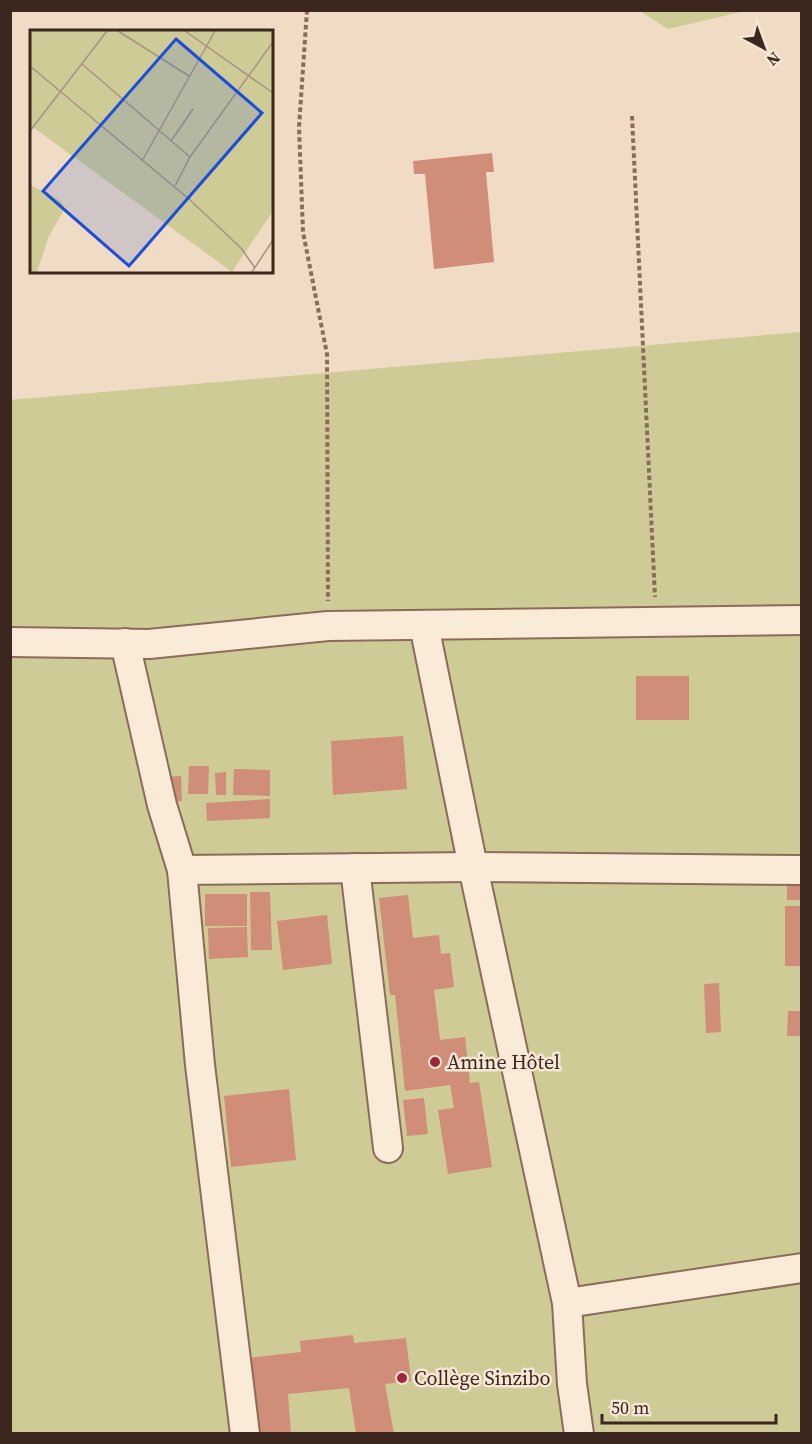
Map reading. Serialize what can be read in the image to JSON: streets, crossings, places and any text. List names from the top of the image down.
{
  "places": ["Amine Hôtel", "Collège Sinzibo"],
  "scale_bar": "50 m",
  "north": "bottom right"
}
